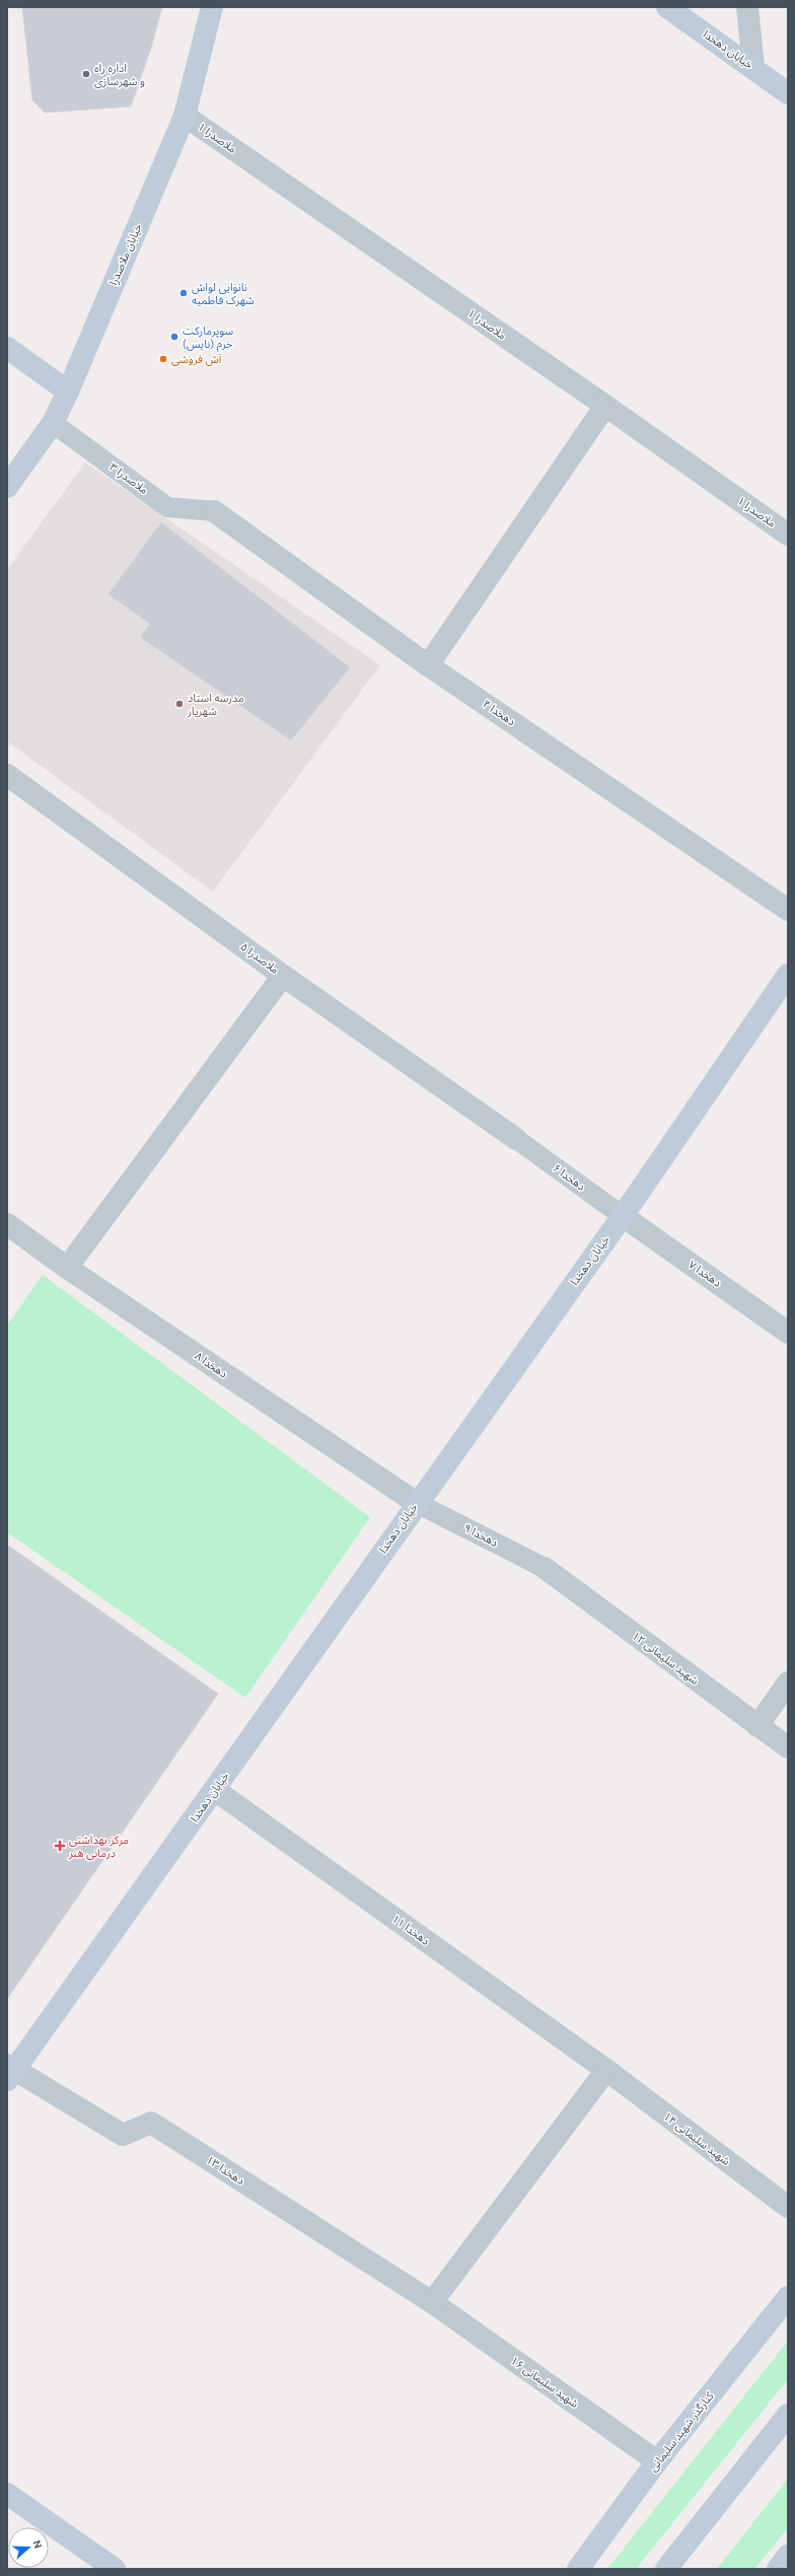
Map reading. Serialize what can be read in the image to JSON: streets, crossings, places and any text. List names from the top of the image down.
{
  "streets": {
    "street": [
      "خیابان دهخدا",
      "ملاصدرا ۱",
      "خیابان ملاصدرا",
      "دهخدا ۴",
      "ملاصدرا ۵",
      "دهخدا ۷",
      "دهخدا ۸",
      "شهید سلیمانی ۱۲",
      "دهخدا ۱۱",
      "شهید سلیمانی ۱۴",
      "دهخدا ۱۳",
      "شهید سلیمانی ۱۶",
      "کنارگذر شهید سلیمانی"
    ],
    "lane": ["ملاصدرا ۳", "دهخدا ۶", "دهخدا ۹"]
  },
  "crossings": [
    ["خیابان دهخدا", "دهخدا ۶"],
    ["خیابان دهخدا", "دهخدا ۷"],
    ["خیابان دهخدا", "دهخدا ۸"],
    ["خیابان دهخدا", "دهخدا ۹"],
    ["خیابان دهخدا", "دهخدا ۱۱"],
    ["خیابان دهخدا", "دهخدا ۱۳"],
    ["ملاصدرا ۱", "خیابان ملاصدرا"],
    ["خیابان ملاصدرا", "ملاصدرا ۳"],
    ["ملاصدرا ۳", "دهخدا ۴"],
    ["ملاصدرا ۵", "دهخدا ۶"],
    ["دهخدا ۶", "دهخدا ۷"],
    ["دهخدا ۸", "دهخدا ۹"],
    ["دهخدا ۹", "شهید سلیمانی ۱۲"],
    ["دهخدا ۱۱", "شهید سلیمانی ۱۴"],
    ["دهخدا ۱۳", "شهید سلیمانی ۱۶"],
    ["شهید سلیمانی ۱۶", "کنارگذر شهید سلیمانی"]
  ],
  "places": {
    "other": [
      "اداره راه و شهرسازی",
      "نانوایی لواش شهرک فاطمیه",
      "سوپرمارکت خرم (نایس)",
      "آش فروشی",
      "مدرسه استاد شهریار"
    ],
    "health": ["مرکز بهداشتی درمانی هنر"]
  },
  "north": "right"
}
